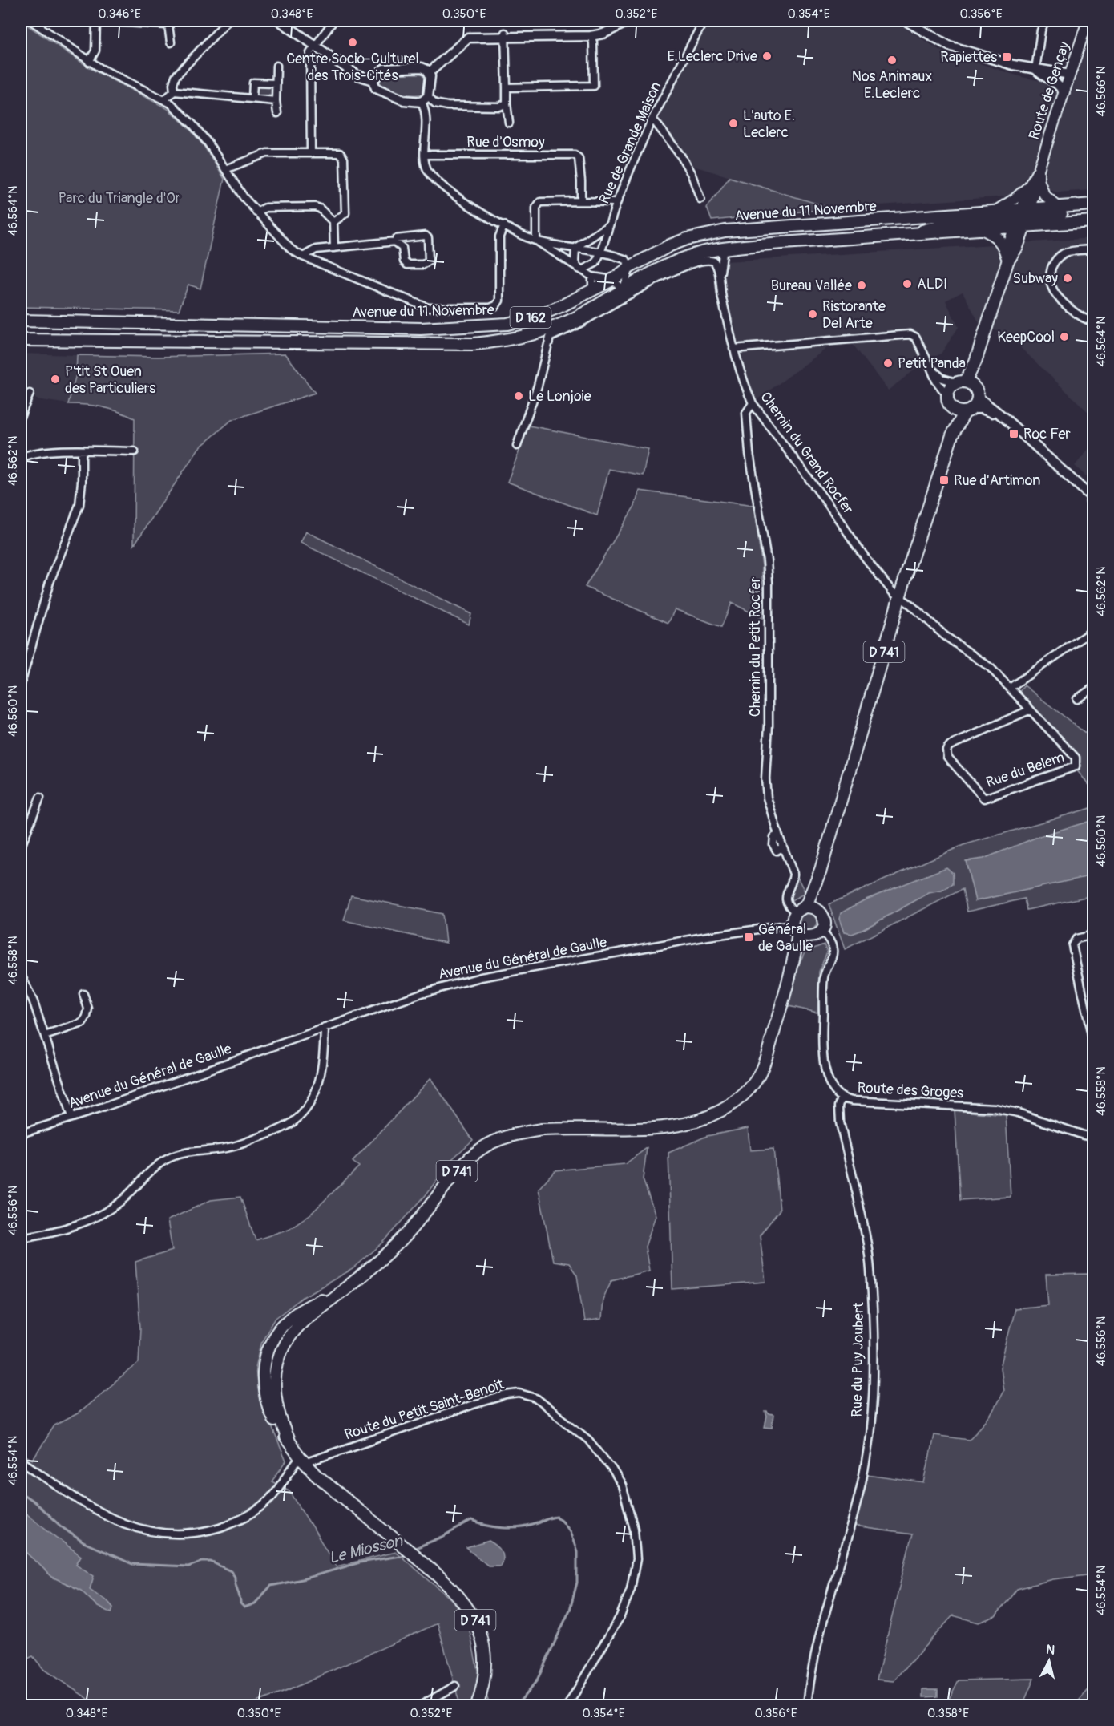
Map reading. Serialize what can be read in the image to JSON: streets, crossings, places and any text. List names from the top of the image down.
{
  "streets": {
    "main road": [
      "Route de Gençay",
      "Avenue du 11 Novembre",
      "D 162",
      "D 741"
    ],
    "street": [
      "Rue d'Osmoy",
      "Rue de Grande Maison",
      "Chemin du Grand Rocfer",
      "Chemin du Petit Rocfer",
      "Rue du Belem",
      "Avenue du Général de Gaulle",
      "Route des Groges",
      "Rue du Puy Joubert",
      "Route du Petit Saint-Benoit"
    ]
  },
  "crossings": [
    ["Route de Gençay", "Avenue du 11 Novembre"],
    ["Route de Gençay", "D 741"],
    ["Chemin du Grand Rocfer", "Chemin du Petit Rocfer"],
    ["Chemin du Grand Rocfer", "D 741"],
    ["Chemin du Grand Rocfer", "Rue du Belem"],
    ["Chemin du Petit Rocfer", "D 741"],
    ["Chemin du Petit Rocfer", "Avenue du Général de Gaulle"],
    ["Chemin du Petit Rocfer", "Route des Groges"],
    ["D 741", "Avenue du Général de Gaulle"],
    ["D 741", "Route des Groges"],
    ["D 741", "Route du Petit Saint-Benoit"],
    ["Avenue du Général de Gaulle", "Route des Groges"],
    ["Route des Groges", "Rue du Puy Joubert"]
  ],
  "water": ["Le Miosson"],
  "parks": ["Parc du Triangle d'Or"],
  "places": {
    "other": [
      "Centre Socio-Culturel des Trois-Cités",
      "E.Leclerc Drive",
      "Nos Animaux E.Leclerc",
      "L'auto E. Leclerc",
      "Subway",
      "ALDI",
      "Bureau Vallée",
      "Ristorante Del Arte",
      "KeepCool",
      "Petit Panda",
      "P'tit St Ouen des Particuliers",
      "Le Lonjoie"
    ],
    "transit": [
      "Rapiettes",
      "Roc Fer",
      "Rue d'Artimon",
      "Général de Gaulle"
    ]
  },
  "north": "top",
  "coordinates": [
    "0.346°E",
    "0.348°E",
    "0.350°E",
    "0.352°E",
    "0.354°E",
    "0.356°E",
    "46.566°N",
    "46.564°N",
    "46.562°N",
    "46.560°N",
    "46.558°N",
    "46.556°N",
    "46.554°N",
    "0.358°E"
  ]
}
